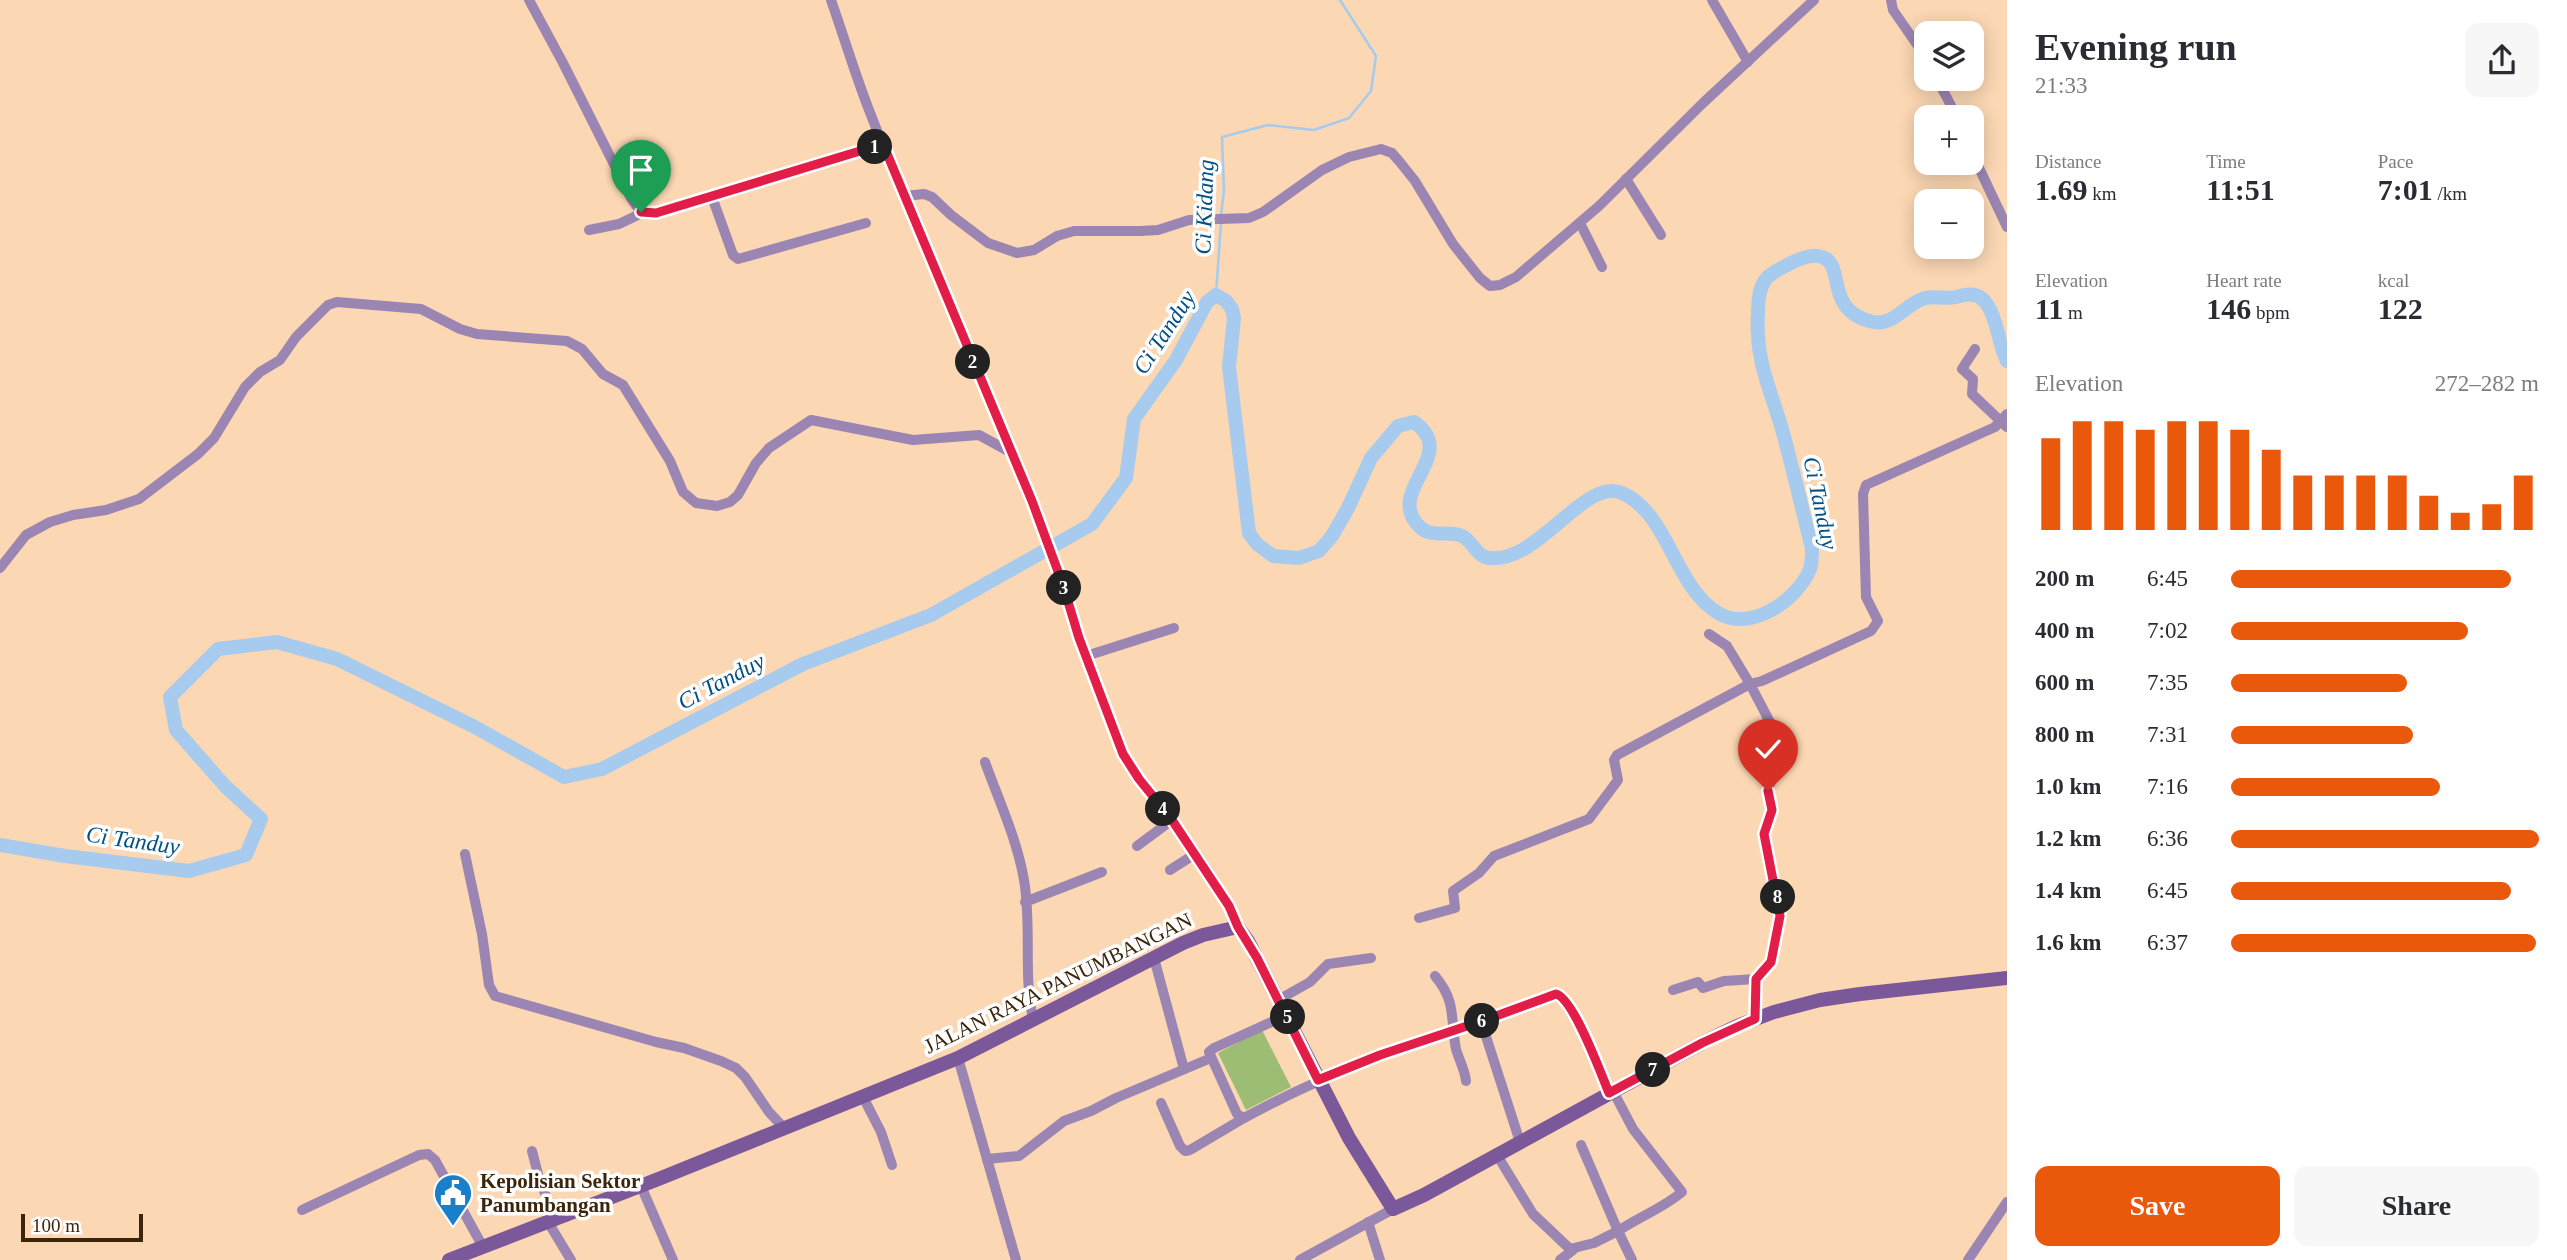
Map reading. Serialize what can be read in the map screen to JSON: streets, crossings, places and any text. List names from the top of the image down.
{
  "streets": {
    "main road": ["JALAN RAYA PANUMBANGAN"]
  },
  "water": ["Ci Kidang", "Ci Tanduy"],
  "places": {
    "public building": ["Kepolisian Sektor Panumbangan"]
  },
  "scale_bar": "100 m",
  "page": {
    "heading": ["Evening run", "21:33"],
    "map_buttons": ["+", "−"],
    "stats": [
      ["Distance", "1.69 km"],
      ["Time", "11:51"],
      ["Pace", "7:01 /km"],
      ["Elevation", "11 m"],
      ["Heart rate", "146 bpm"],
      ["kcal", "122"]
    ],
    "pins": [
      "1",
      "2",
      "3",
      "4",
      "8",
      "5",
      "6",
      "7"
    ],
    "chart": ["Elevation", "272–282 m"],
    "list": [
      {
        "name": "200 m",
        "note": "6:45"
      },
      {
        "name": "400 m",
        "note": "7:02"
      },
      {
        "name": "600 m",
        "note": "7:35"
      },
      {
        "name": "800 m",
        "note": "7:31"
      },
      {
        "name": "1.0 km",
        "note": "7:16"
      },
      {
        "name": "1.2 km",
        "note": "6:36"
      },
      {
        "name": "1.4 km",
        "note": "6:45"
      },
      {
        "name": "1.6 km",
        "note": "6:37"
      }
    ],
    "buttons": ["Save", "Share"],
    "scale": "100 m"
  }
}
